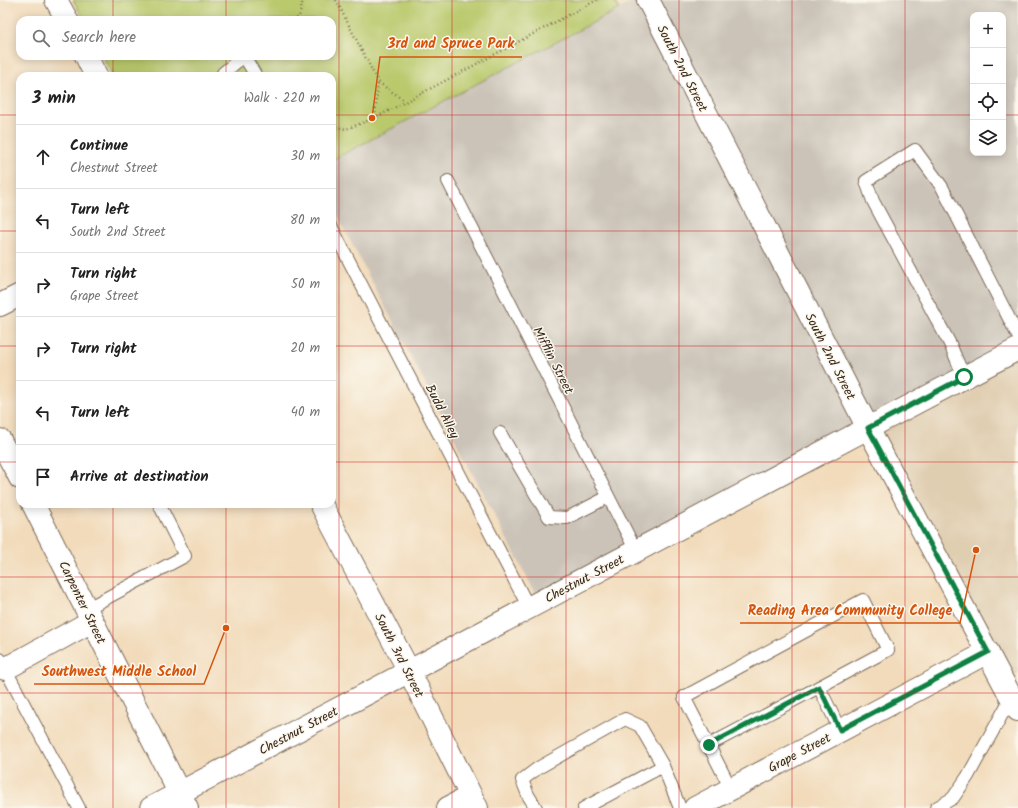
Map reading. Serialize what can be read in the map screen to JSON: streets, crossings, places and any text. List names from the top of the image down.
{
  "streets": {
    "street": [
      "South 2nd Street",
      "Chestnut Street",
      "Carpenter Street",
      "South 3rd Street",
      "Grape Street"
    ],
    "lane": ["Mifflin Street", "Budd Alley"]
  },
  "crossings": [
    ["South 2nd Street", "Chestnut Street"],
    ["South 2nd Street", "Grape Street"],
    ["Mifflin Street", "Chestnut Street"],
    ["Budd Alley", "Chestnut Street"],
    ["Chestnut Street", "Carpenter Street"],
    ["Chestnut Street", "South 3rd Street"]
  ],
  "places": ["3rd and Spruce Park", "Reading Area Community College", "Southwest Middle School"],
  "page": {
    "map_buttons": ["+", "−"],
    "search": "Search here",
    "heading": ["3 min", "Walk · 220 m"],
    "list": [
      ["Continue", "Chestnut Street", "30 m"],
      ["Turn left", "South 2nd Street", "80 m"],
      ["Turn right", "Grape Street", "50 m"],
      ["Turn right", "20 m"],
      ["Turn left", "40 m"],
      "Arrive at destination"
    ]
  }
}
